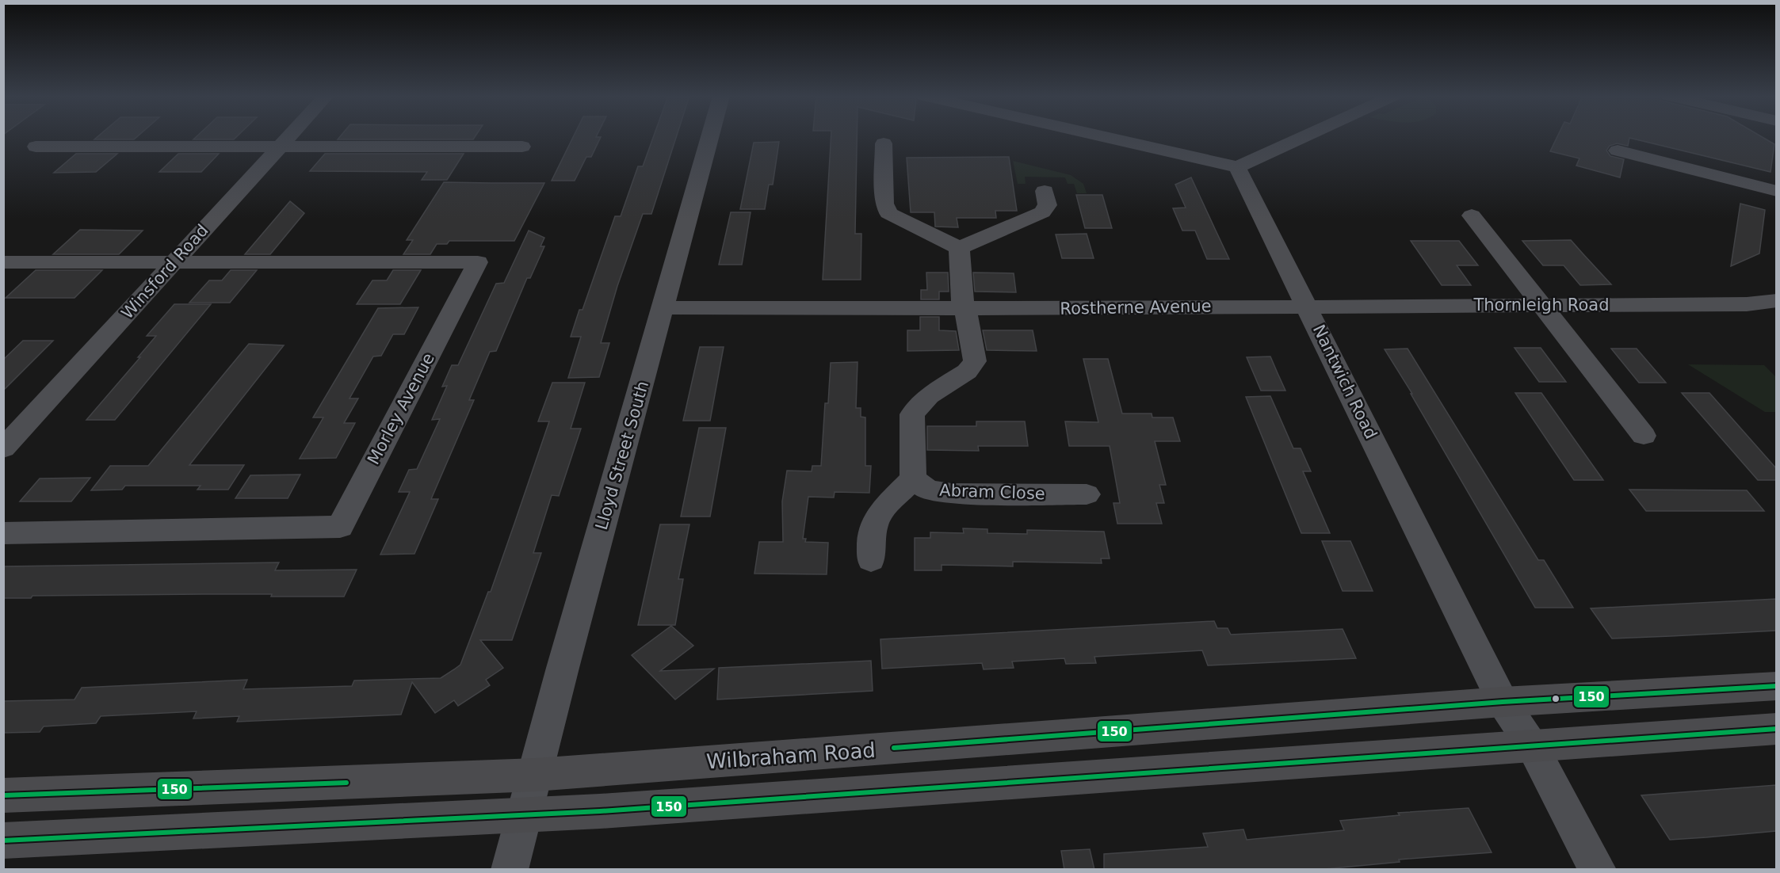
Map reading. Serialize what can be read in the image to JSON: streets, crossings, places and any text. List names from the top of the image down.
{
  "streets": {
    "highway": ["Wilbraham Road"],
    "street": [
      "Winsford Road",
      "Thornleigh Road",
      "Rostherne Avenue",
      "Nantwich Road",
      "Morley Avenue",
      "Lloyd Street South",
      "Abram Close"
    ]
  },
  "crossings": [
    ["Winsford Road", "Morley Avenue"],
    ["Thornleigh Road", "Rostherne Avenue"],
    ["Thornleigh Road", "Nantwich Road"],
    ["Rostherne Avenue", "Nantwich Road"],
    ["Rostherne Avenue", "Lloyd Street South"],
    ["Nantwich Road", "Wilbraham Road"],
    ["Lloyd Street South", "Wilbraham Road"]
  ],
  "lines": ["transit line 150"]
}
